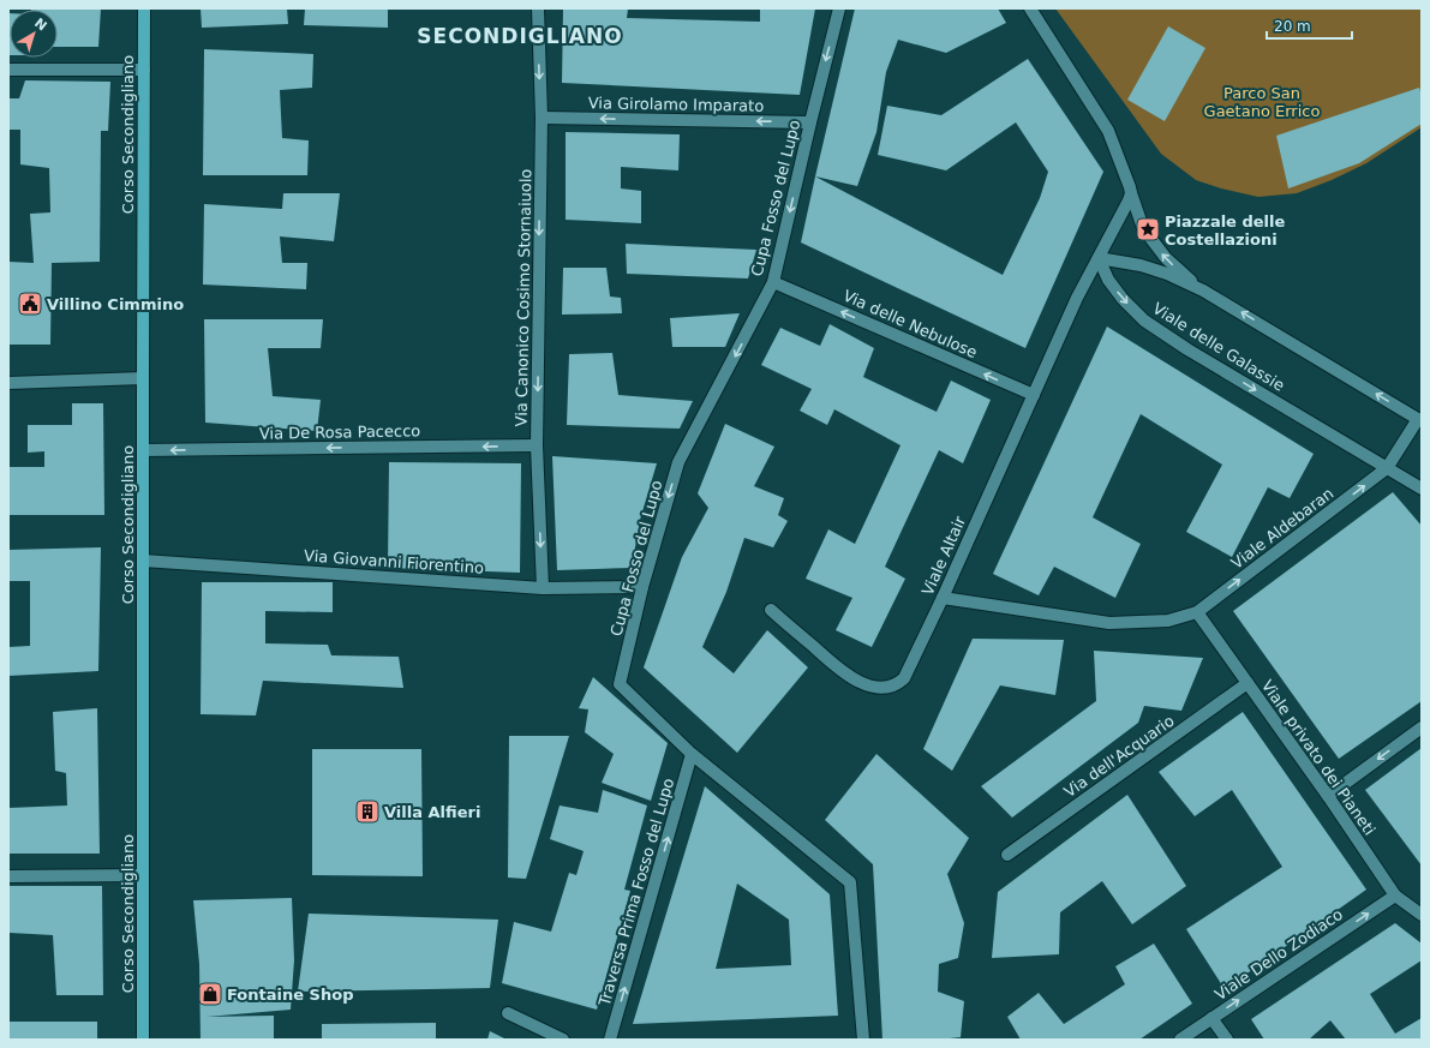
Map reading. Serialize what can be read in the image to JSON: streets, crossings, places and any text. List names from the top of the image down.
{
  "streets": {
    "main road": ["Corso Secondigliano"],
    "street": [
      "Via Girolamo Imparato",
      "Cupa Fosso del Lupo",
      "Via Canonico Cosimo Stornaiuolo",
      "Via delle Nebulose",
      "Viale delle Galassie",
      "Via De Rosa Pacecco",
      "Viale Aldebaran",
      "Viale Altair",
      "Via Giovanni Fiorentino",
      "Via dell'Acquario",
      "Viale privato dei Pianeti",
      "Traversa Prima Fosso del Lupo",
      "Viale Dello Zodiaco"
    ]
  },
  "crossings": [
    ["Via Girolamo Imparato", "Cupa Fosso del Lupo"],
    ["Via Girolamo Imparato", "Via Canonico Cosimo Stornaiuolo"],
    ["Corso Secondigliano", "Via De Rosa Pacecco"],
    ["Corso Secondigliano", "Via Giovanni Fiorentino"],
    ["Cupa Fosso del Lupo", "Via delle Nebulose"],
    ["Cupa Fosso del Lupo", "Via Giovanni Fiorentino"],
    ["Cupa Fosso del Lupo", "Traversa Prima Fosso del Lupo"],
    ["Via Canonico Cosimo Stornaiuolo", "Via De Rosa Pacecco"],
    ["Via Canonico Cosimo Stornaiuolo", "Via Giovanni Fiorentino"],
    ["Via delle Nebulose", "Viale Altair"],
    ["Viale delle Galassie", "Viale Aldebaran"],
    ["Viale delle Galassie", "Viale Altair"],
    ["Viale Aldebaran", "Viale privato dei Pianeti"],
    ["Via dell'Acquario", "Viale privato dei Pianeti"],
    ["Viale privato dei Pianeti", "Viale Dello Zodiaco"]
  ],
  "one_way": [
    "Via Girolamo Imparato",
    "Cupa Fosso del Lupo",
    "Via Canonico Cosimo Stornaiuolo",
    "Via delle Nebulose",
    "Via De Rosa Pacecco",
    "Viale Aldebaran",
    "Traversa Prima Fosso del Lupo",
    "Viale Dello Zodiaco"
  ],
  "districts": ["SECONDIGLIANO"],
  "parks": ["Parco San Gaetano Errico"],
  "places": {
    "place": ["Piazzale delle Costellazioni"],
    "public building": ["Villino Cimmino"],
    "building": ["Villa Alfieri"],
    "shop": ["Fontaine Shop"]
  },
  "scale_bar": "20 m",
  "north": "top right"
}
